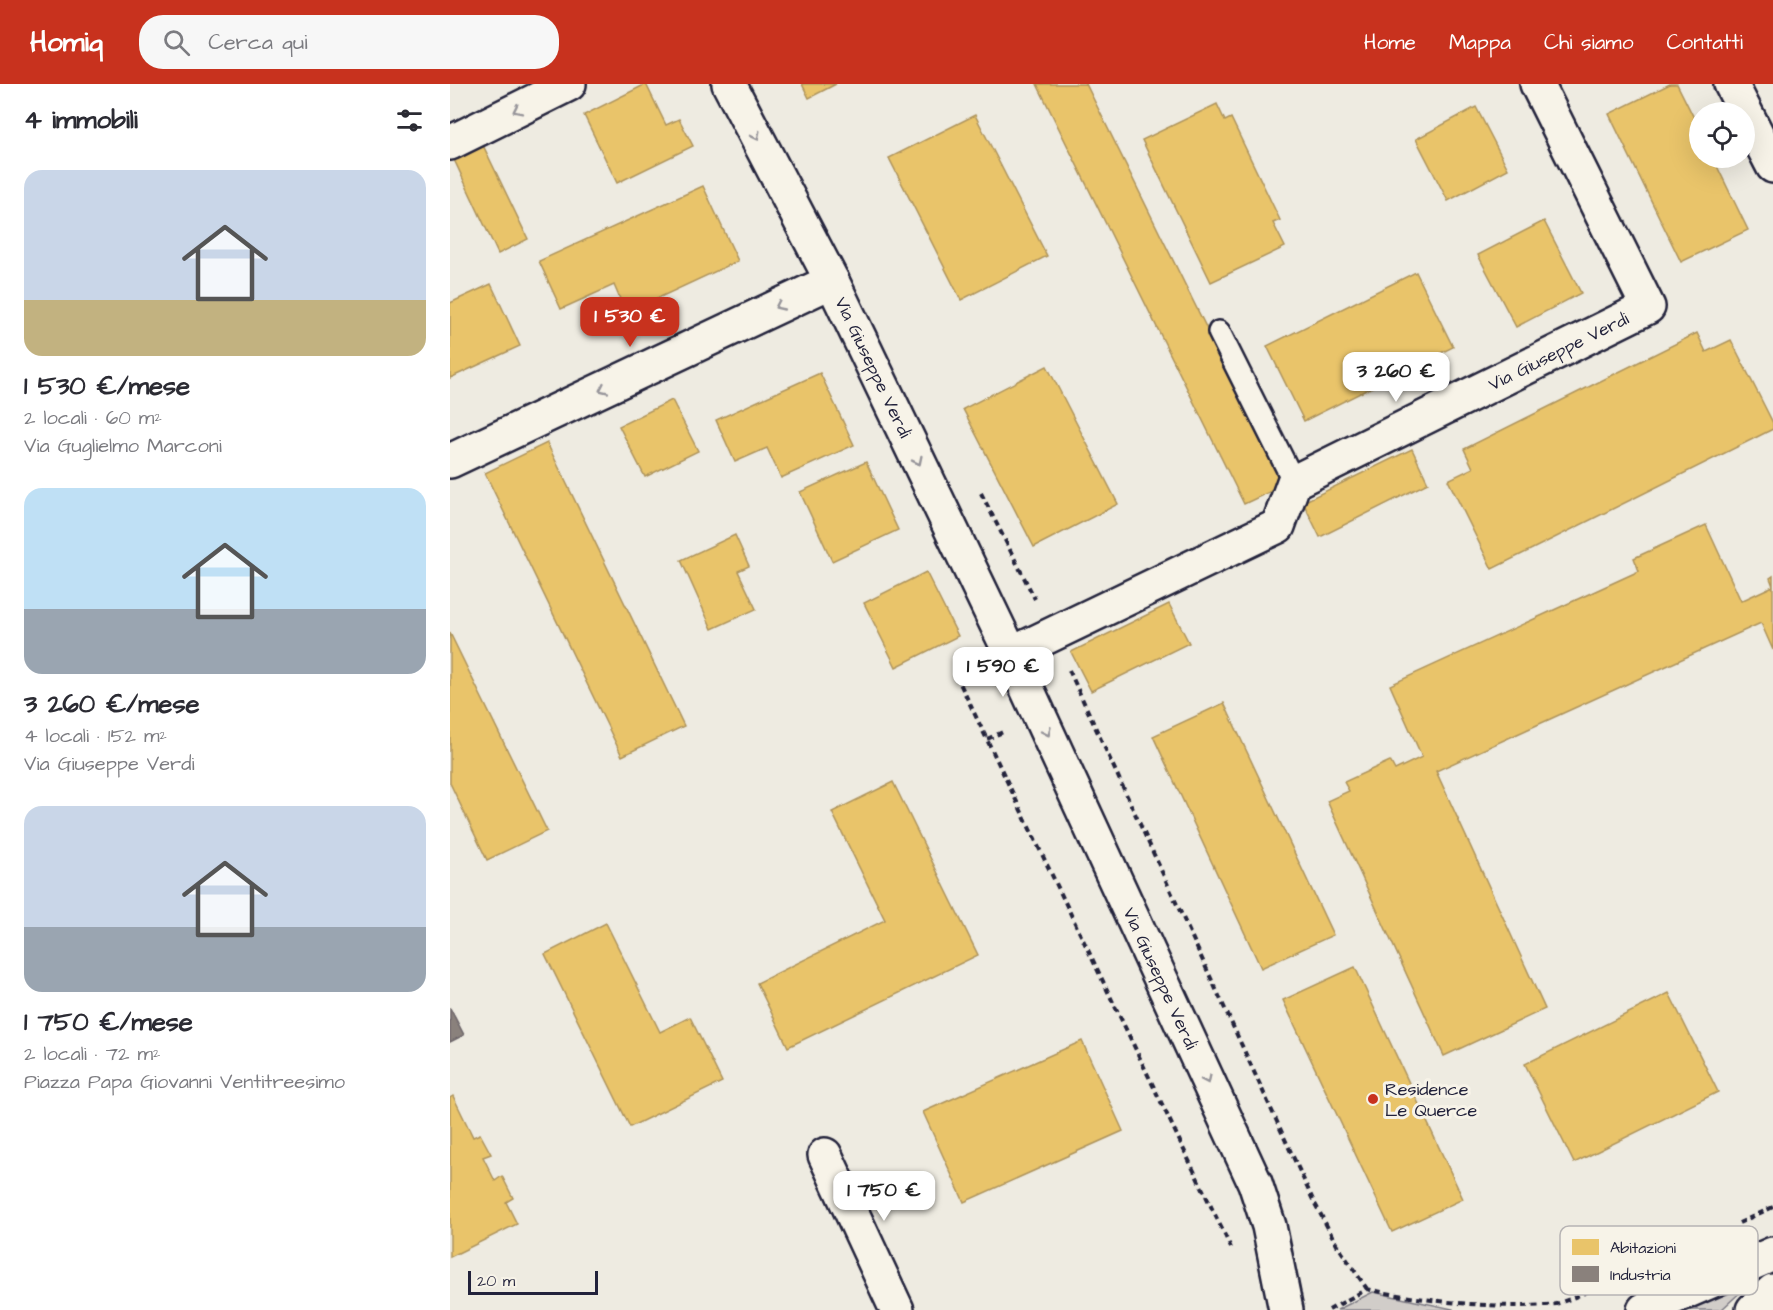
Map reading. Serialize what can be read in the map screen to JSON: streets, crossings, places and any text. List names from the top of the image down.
{
  "streets": {
    "street": ["Via Giuseppe Verdi"]
  },
  "one_way": ["Via Giuseppe Verdi"],
  "places": ["Residence Le Querce"],
  "legend": ["Abitazioni", "Industria"],
  "scale_bar": "20 m",
  "page": {
    "header": "Homiq",
    "search": "Cerca qui",
    "nav": [
      "Home",
      "Mappa",
      "Chi siamo",
      "Contatti"
    ],
    "heading": "4 immobili",
    "list": [
      {
        "name": "1 530 €/mese",
        "note": "2 locali · 60 m² · Via Guglielmo Marconi"
      },
      {
        "name": "3 260 €/mese",
        "note": "4 locali · 152 m² · Via Giuseppe Verdi"
      },
      {
        "name": "1 750 €/mese",
        "note": "2 locali · 72 m² · Piazza Papa Giovanni Ventitreesimo"
      }
    ],
    "price": [
      "1 530 €",
      "3 260 €",
      "1 590 €",
      "1 750 €"
    ],
    "scale": "20 m"
  }
}
